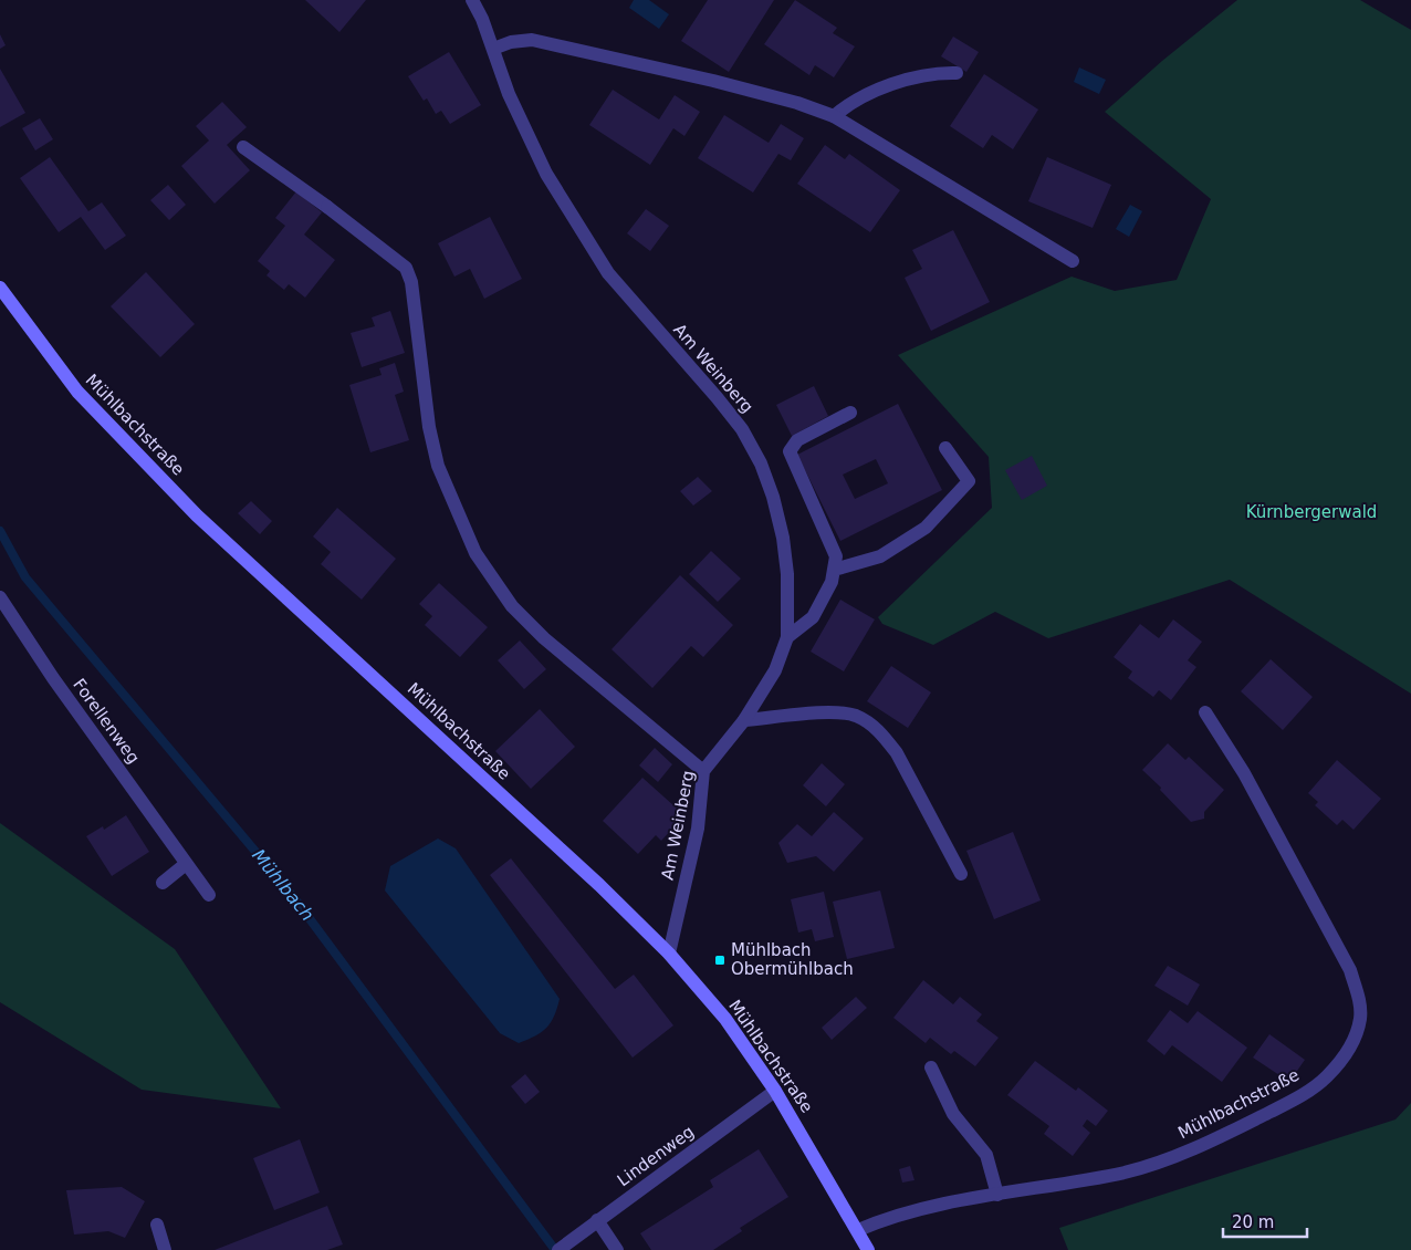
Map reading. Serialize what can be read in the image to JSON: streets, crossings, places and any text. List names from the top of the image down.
{
  "streets": {
    "street": [
      "Am Weinberg",
      "Mühlbachstraße",
      "Forellenweg",
      "Lindenweg"
    ]
  },
  "crossings": [
    ["Am Weinberg", "Mühlbachstraße"],
    ["Mühlbachstraße", "Lindenweg"]
  ],
  "water": ["Mühlbach"],
  "parks": ["Kürnbergerwald"],
  "places": {
    "transit": ["Mühlbach Obermühlbach"]
  },
  "scale_bar": "20 m"
}
